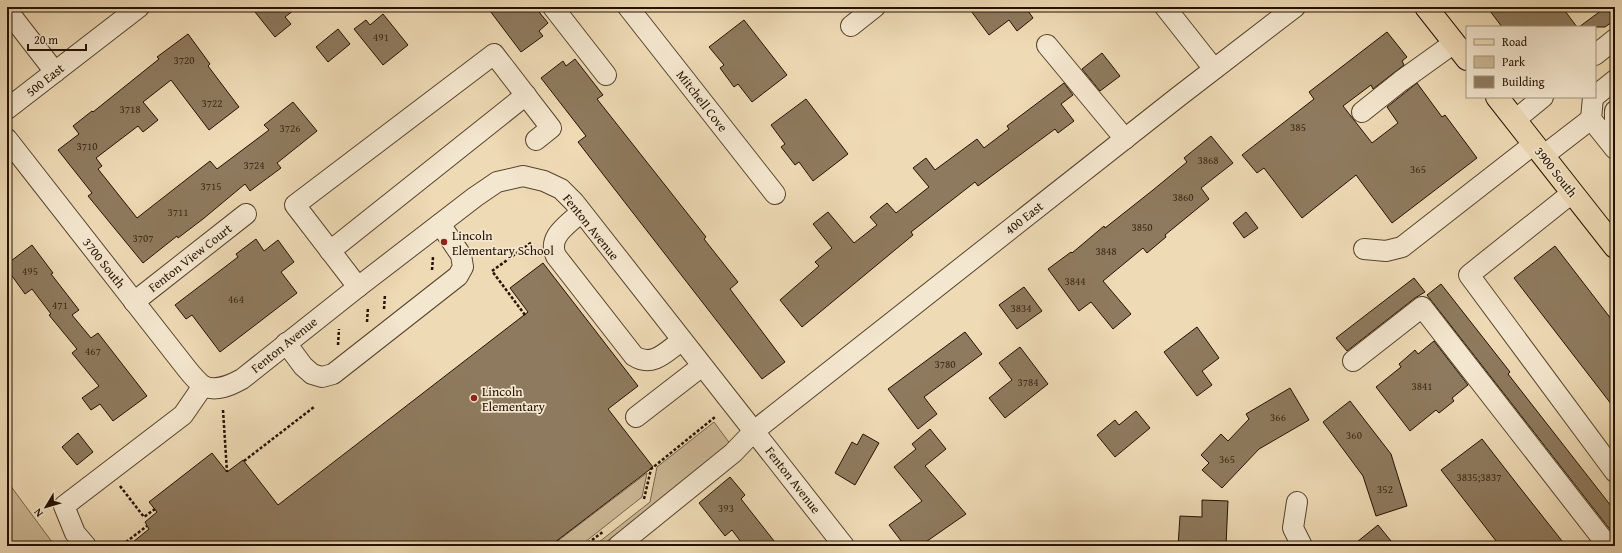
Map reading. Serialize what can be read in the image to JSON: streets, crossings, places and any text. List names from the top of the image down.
{
  "streets": {
    "main road": ["3900 South"],
    "street": [
      "500 East",
      "Mitchell Cove",
      "400 East",
      "Fenton Avenue",
      "Fenton View Court",
      "3700 South"
    ]
  },
  "crossings": [
    ["400 East", "Fenton Avenue"],
    ["Fenton Avenue", "3700 South"],
    ["Fenton View Court", "3700 South"]
  ],
  "places": ["Lincoln Elementary School", "Lincoln Elementary"],
  "house_numbers": [
    "491",
    "3720",
    "3722",
    "3718",
    "385",
    "3726",
    "3710",
    "3868",
    "3724",
    "365",
    "3715",
    "3860",
    "3711",
    "3850",
    "3707",
    "3848",
    "495",
    "3844",
    "464",
    "471",
    "3834",
    "467",
    "3780",
    "3784",
    "3841",
    "366",
    "360",
    "365",
    "3835;3837",
    "352",
    "393"
  ],
  "legend": ["Road", "Park", "Building"],
  "scale_bar": "20 m",
  "north": "bottom left"
}
